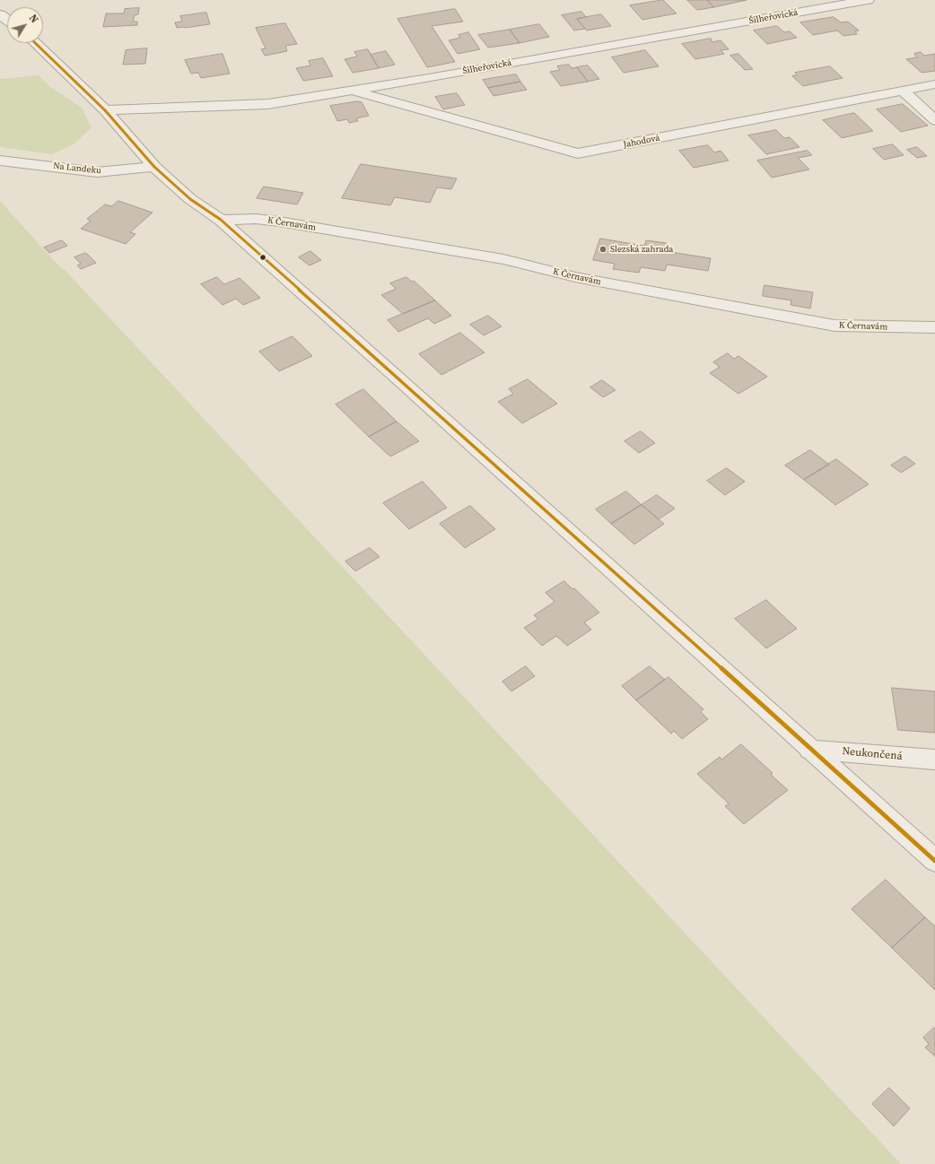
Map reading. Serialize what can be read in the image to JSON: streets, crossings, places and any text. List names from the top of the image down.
{
  "streets": {
    "street": [
      "Šilheřovická",
      "Jahodová",
      "Na Landeku",
      "K Černavám",
      "Neukončená"
    ]
  },
  "crossings": [
    ["Šilheřovická", "Jahodová"]
  ],
  "places": ["Slezská zahrada"],
  "north": "top right"
}
